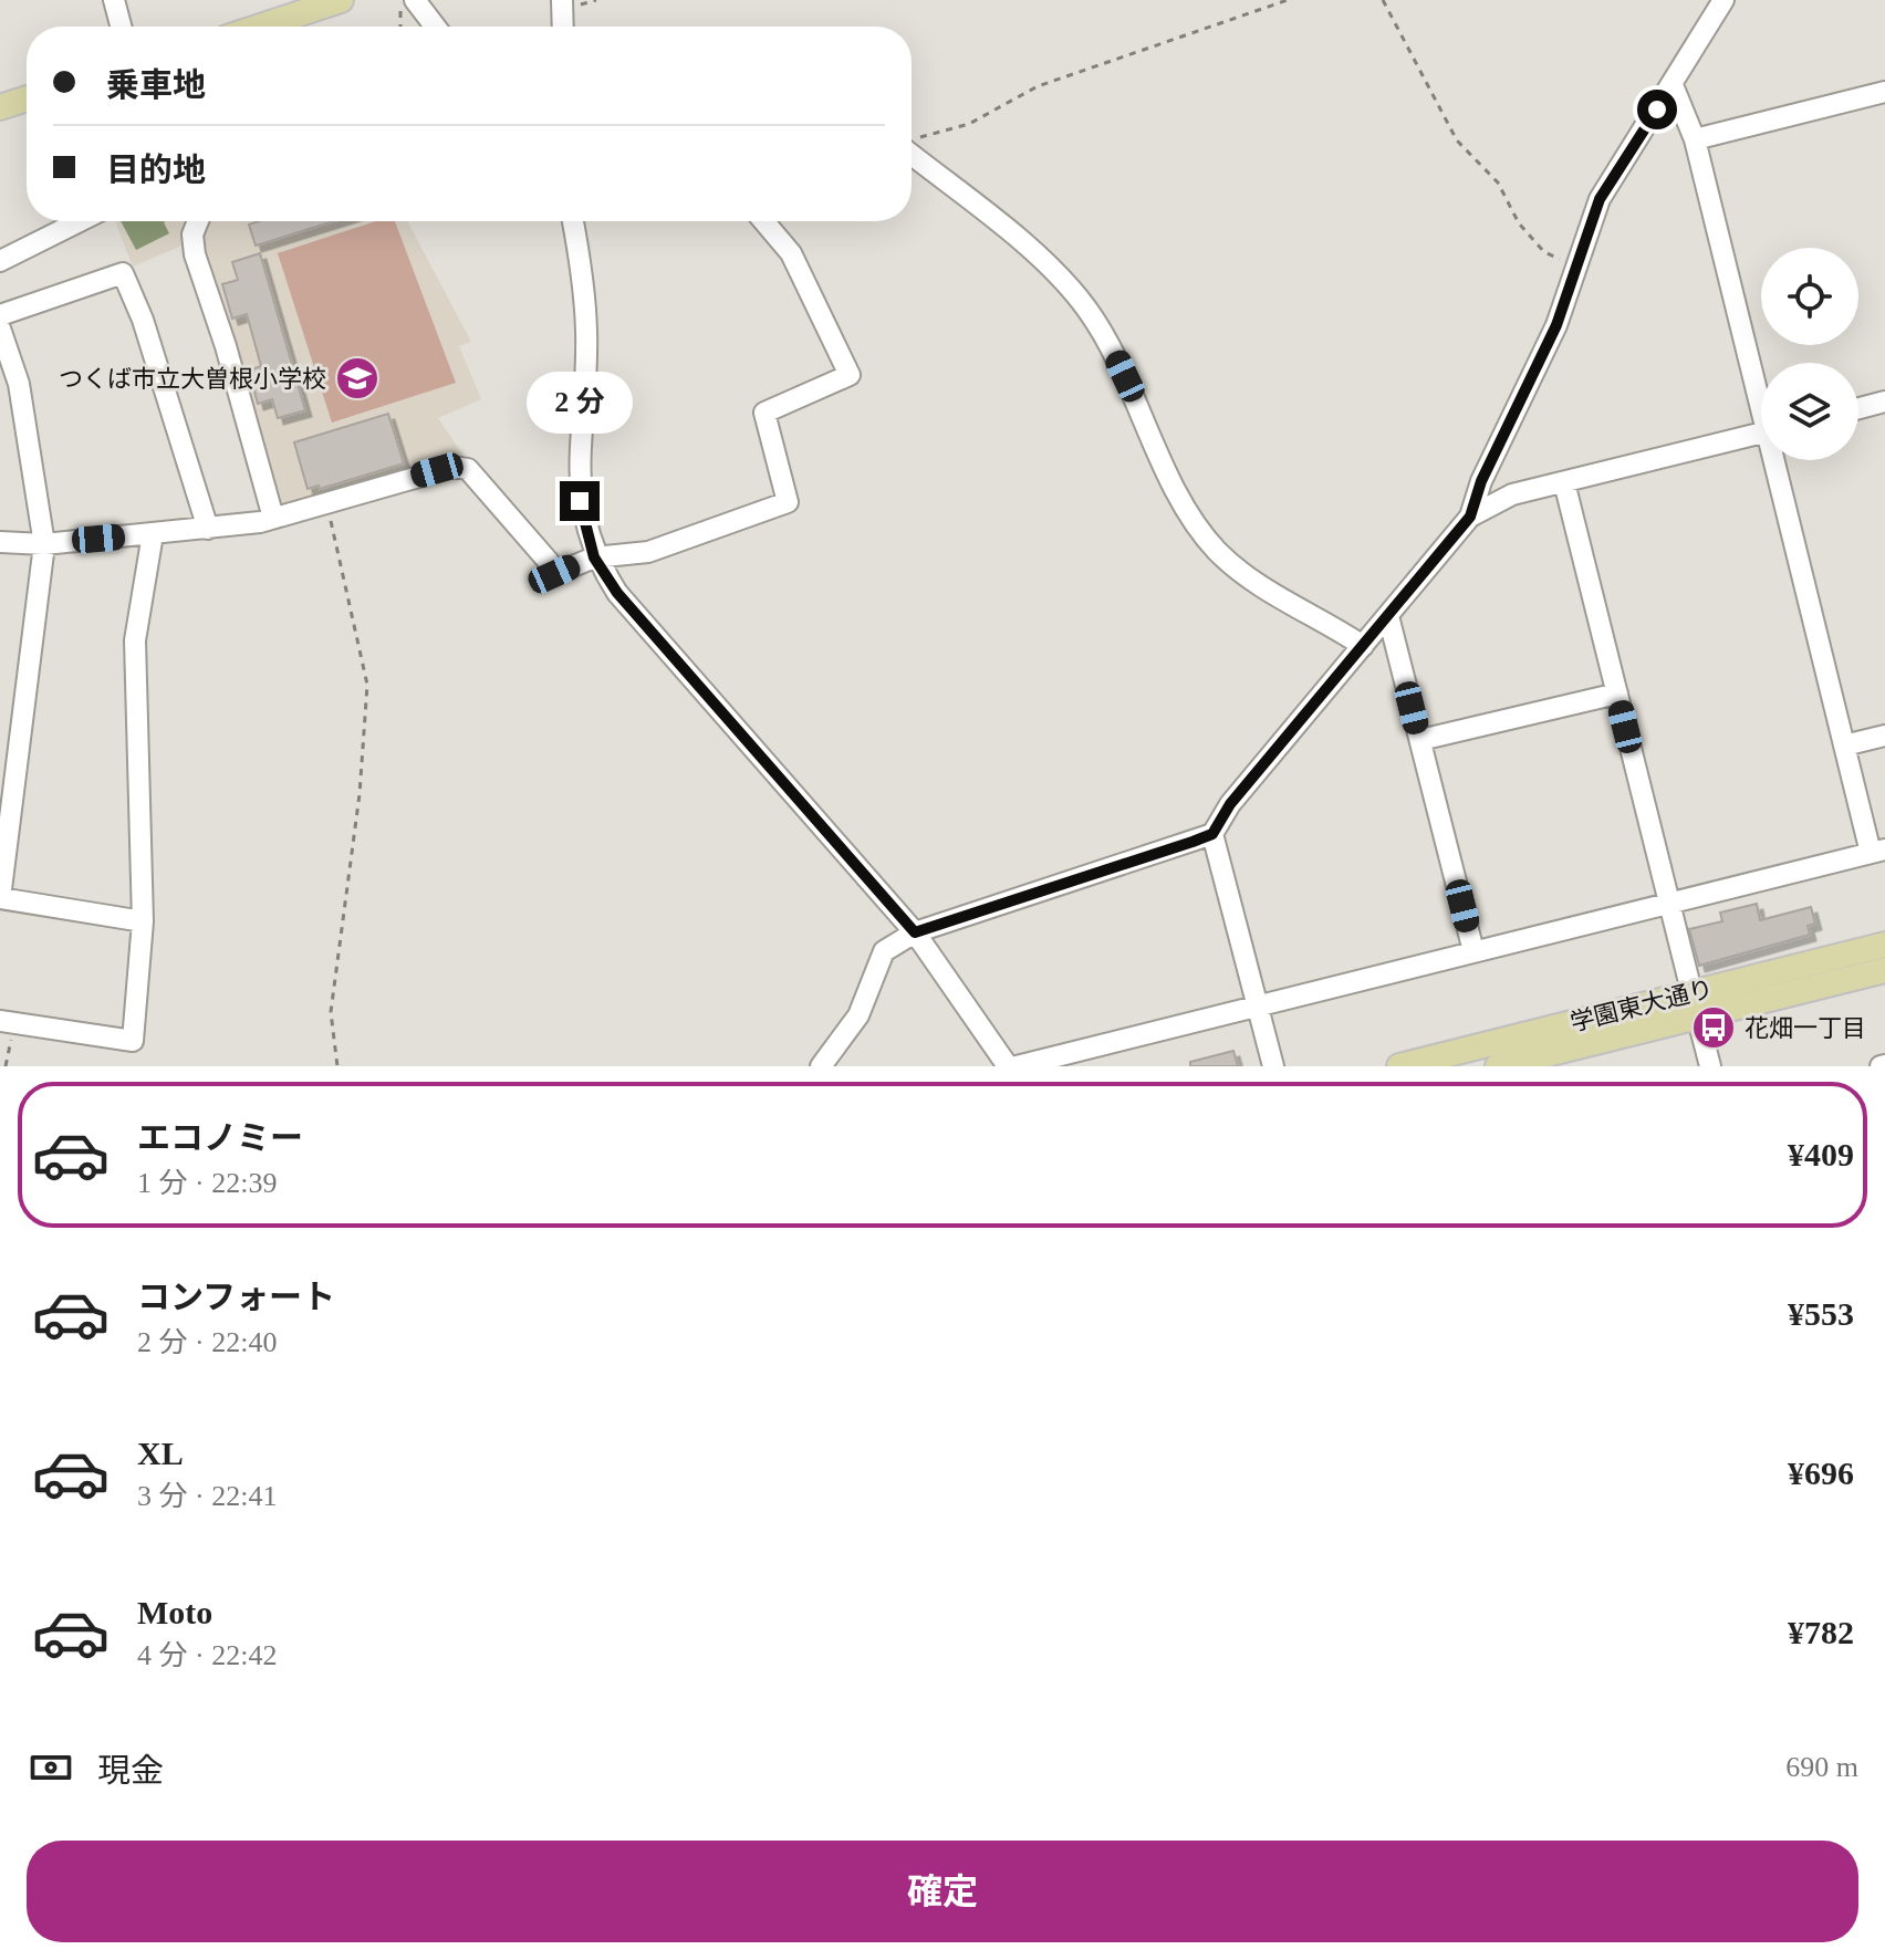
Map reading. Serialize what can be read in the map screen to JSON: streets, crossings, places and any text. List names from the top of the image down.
{
  "streets": {
    "main road": ["学園東大通り"]
  },
  "places": {
    "school or university": ["つくば市立大曽根小学校"],
    "bus stop": ["花畑一丁目"]
  },
  "page": {
    "banner": ["乗車地", "目的地"],
    "bubble": "2 分",
    "list": [
      {
        "name": "エコノミー",
        "note": "1 分 · 22:39",
        "value": "¥409"
      },
      {
        "name": "コンフォート",
        "note": "2 分 · 22:40",
        "value": "¥553"
      },
      {
        "name": "XL",
        "note": "3 分 · 22:41",
        "value": "¥696"
      },
      {
        "name": "Moto",
        "note": "4 分 · 22:42",
        "value": "¥782"
      }
    ],
    "pay": ["現金", "690 m"],
    "buttons": "確定"
  }
}
